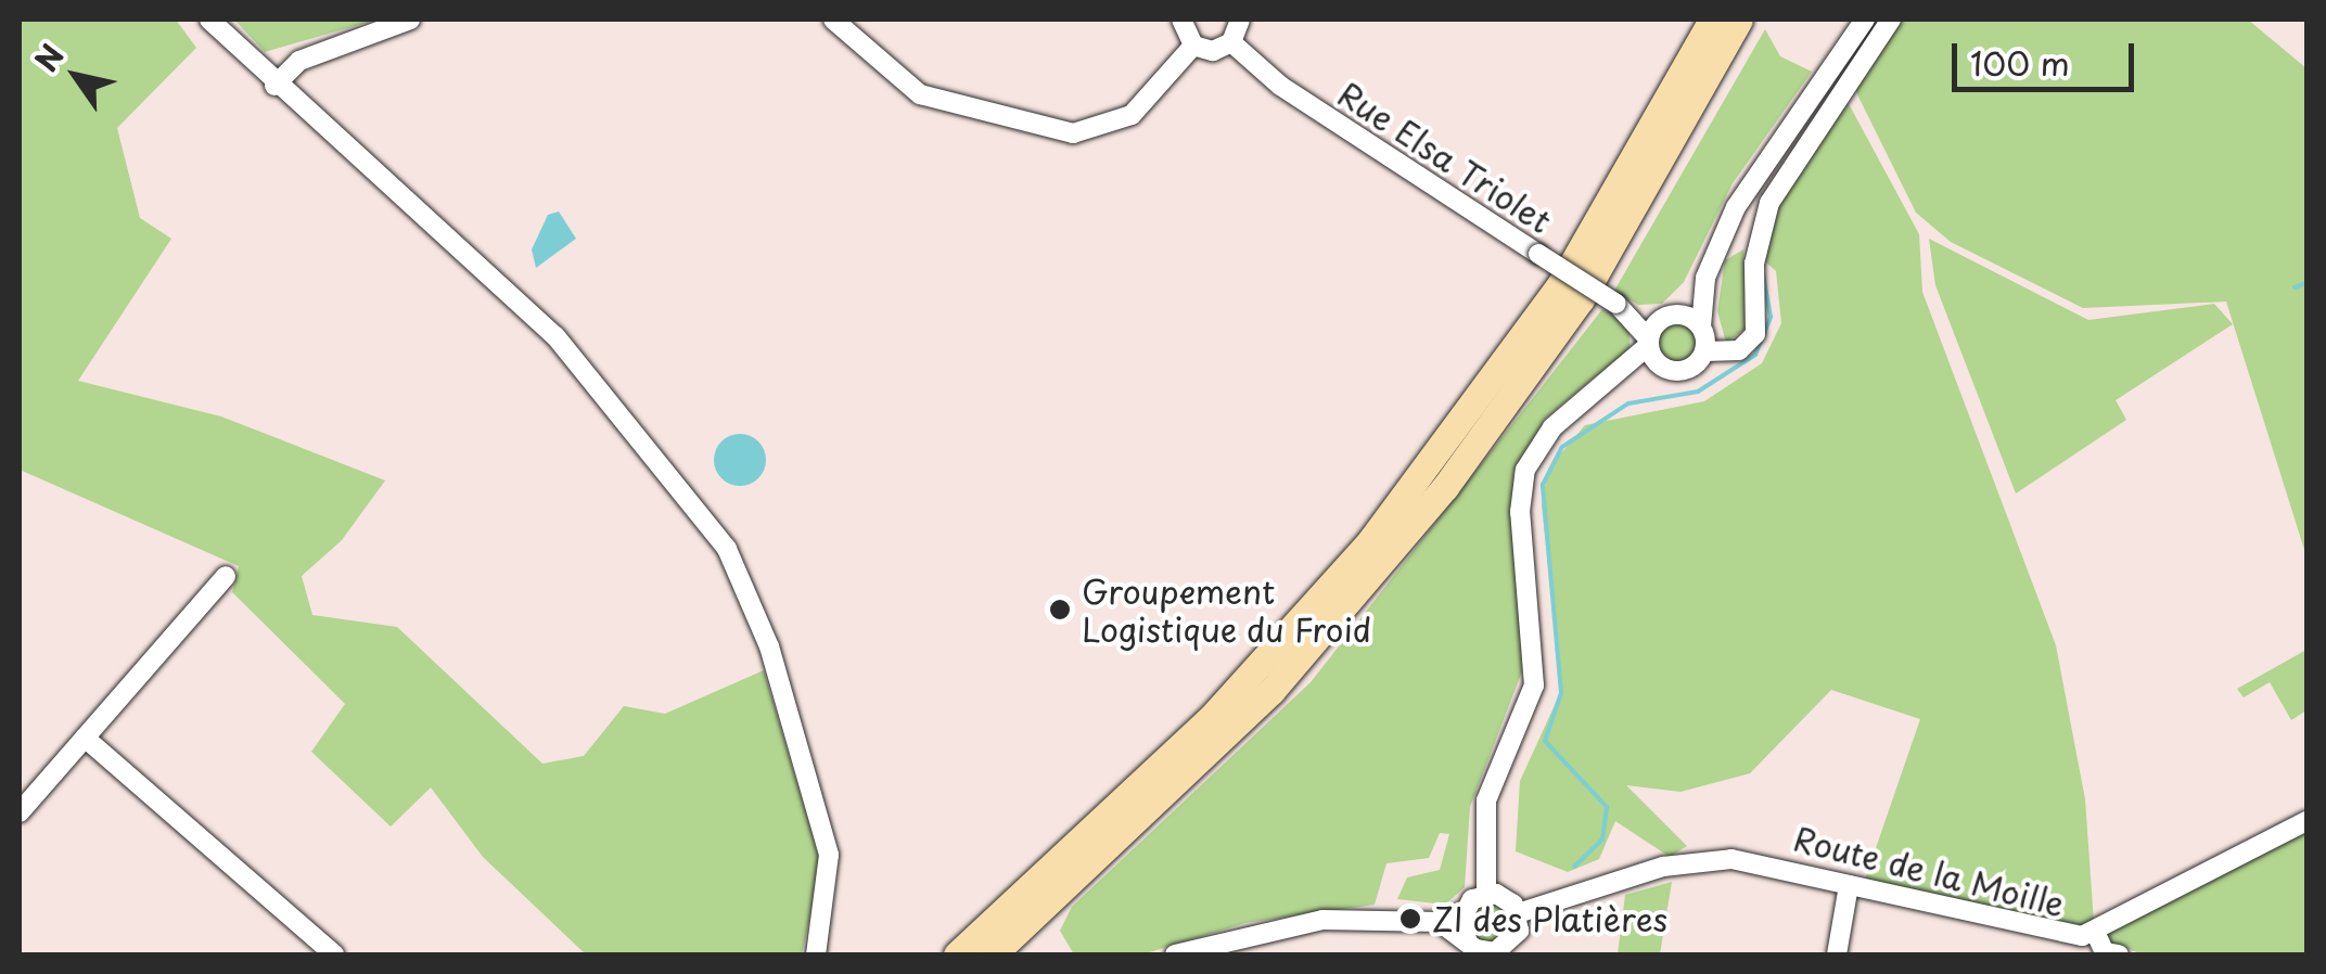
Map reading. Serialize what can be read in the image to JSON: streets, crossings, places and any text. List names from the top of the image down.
{
  "streets": {
    "street": ["Rue Elsa Triolet", "Route de la Moille"]
  },
  "places": ["Groupement Logistique du Froid", "ZI des Platières"],
  "scale_bar": "100 m",
  "north": "top left"
}
